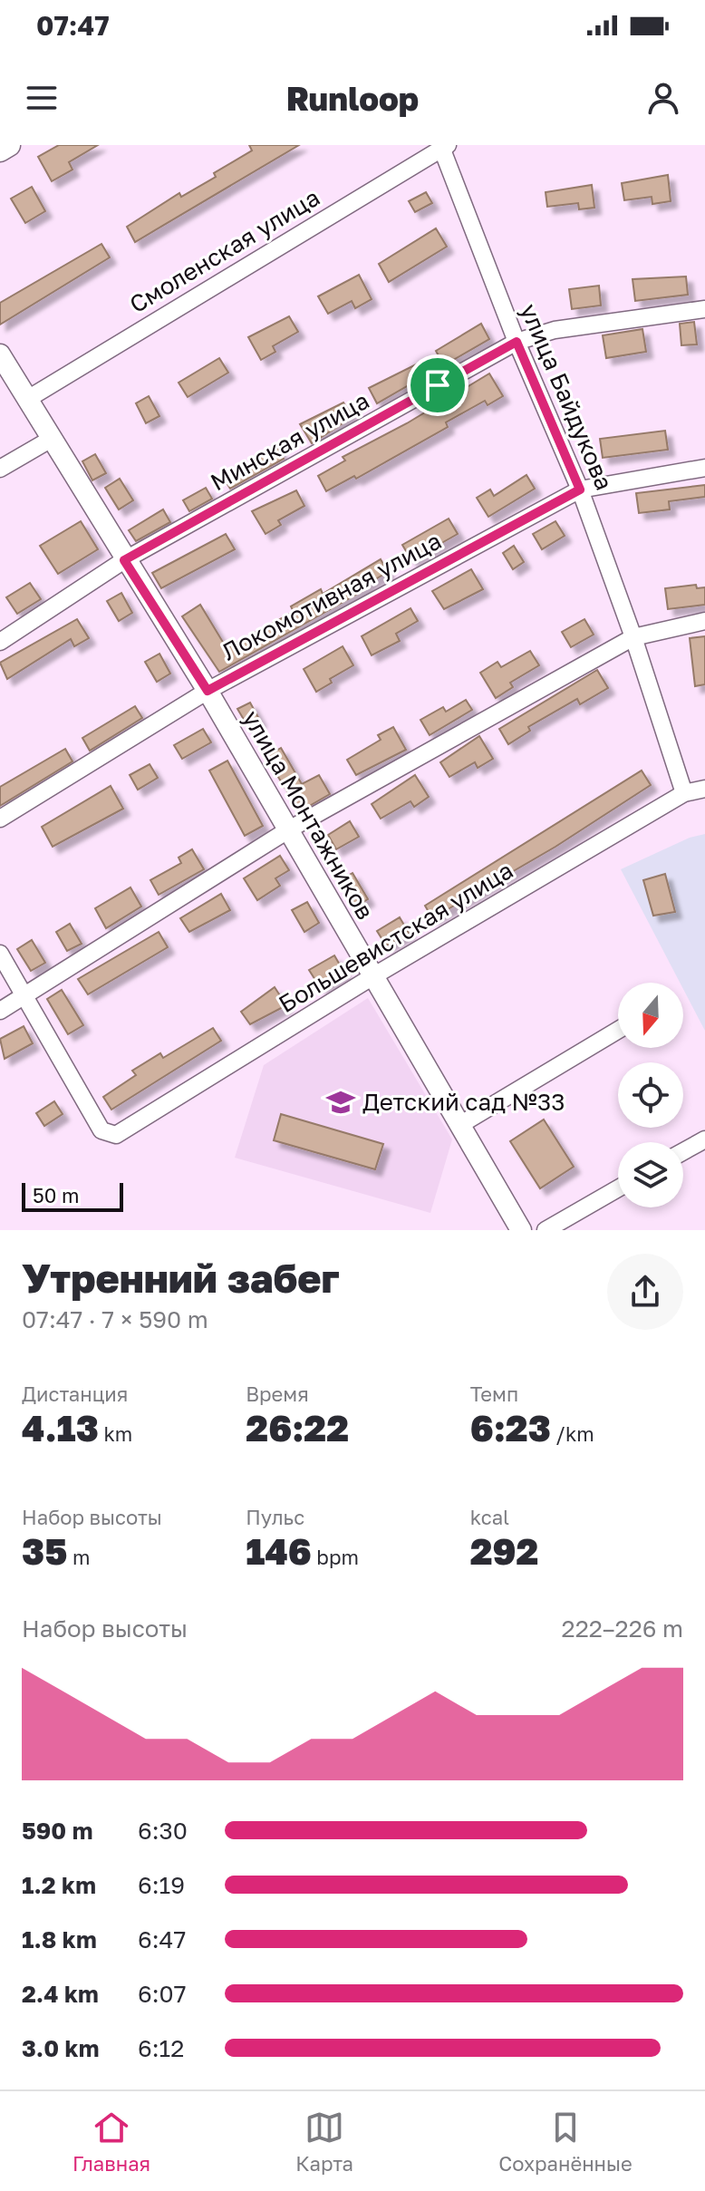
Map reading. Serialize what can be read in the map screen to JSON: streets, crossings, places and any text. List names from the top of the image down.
{
  "streets": {
    "street": [
      "Смоленская улица",
      "улица Байдукова",
      "Минская улица",
      "Локомотивная улица",
      "улица Монтажников",
      "Большевистская улица"
    ]
  },
  "crossings": [
    ["Смоленская улица", "улица Байдукова"],
    ["Смоленская улица", "улица Монтажников"],
    ["улица Байдукова", "Минская улица"],
    ["улица Байдукова", "Локомотивная улица"],
    ["улица Байдукова", "Большевистская улица"],
    ["Минская улица", "улица Монтажников"],
    ["Локомотивная улица", "улица Монтажников"],
    ["улица Монтажников", "Большевистская улица"]
  ],
  "places": {
    "school or university": ["Детский сад №33"]
  },
  "scale_bar": "50 m",
  "north": "bottom",
  "page": {
    "status": "07:47",
    "header": "Runloop",
    "scale": "50 m",
    "heading": ["Утренний забег", "07:47 · 7 × 590 m"],
    "stats": [
      ["Дистанция", "4.13 km"],
      ["Время", "26:22"],
      ["Темп", "6:23 /km"],
      ["Набор высоты", "35 m"],
      ["Пульс", "146 bpm"],
      ["kcal", "292"]
    ],
    "chart": ["Набор высоты", "222–226 m"],
    "list": [
      {
        "name": "590 m",
        "note": "6:30"
      },
      {
        "name": "1.2 km",
        "note": "6:19"
      },
      {
        "name": "1.8 km",
        "note": "6:47"
      },
      {
        "name": "2.4 km",
        "note": "6:07"
      },
      {
        "name": "3.0 km",
        "note": "6:12"
      }
    ],
    "tabs": ["Главная", "Карта", "Сохранённые"]
  }
}
